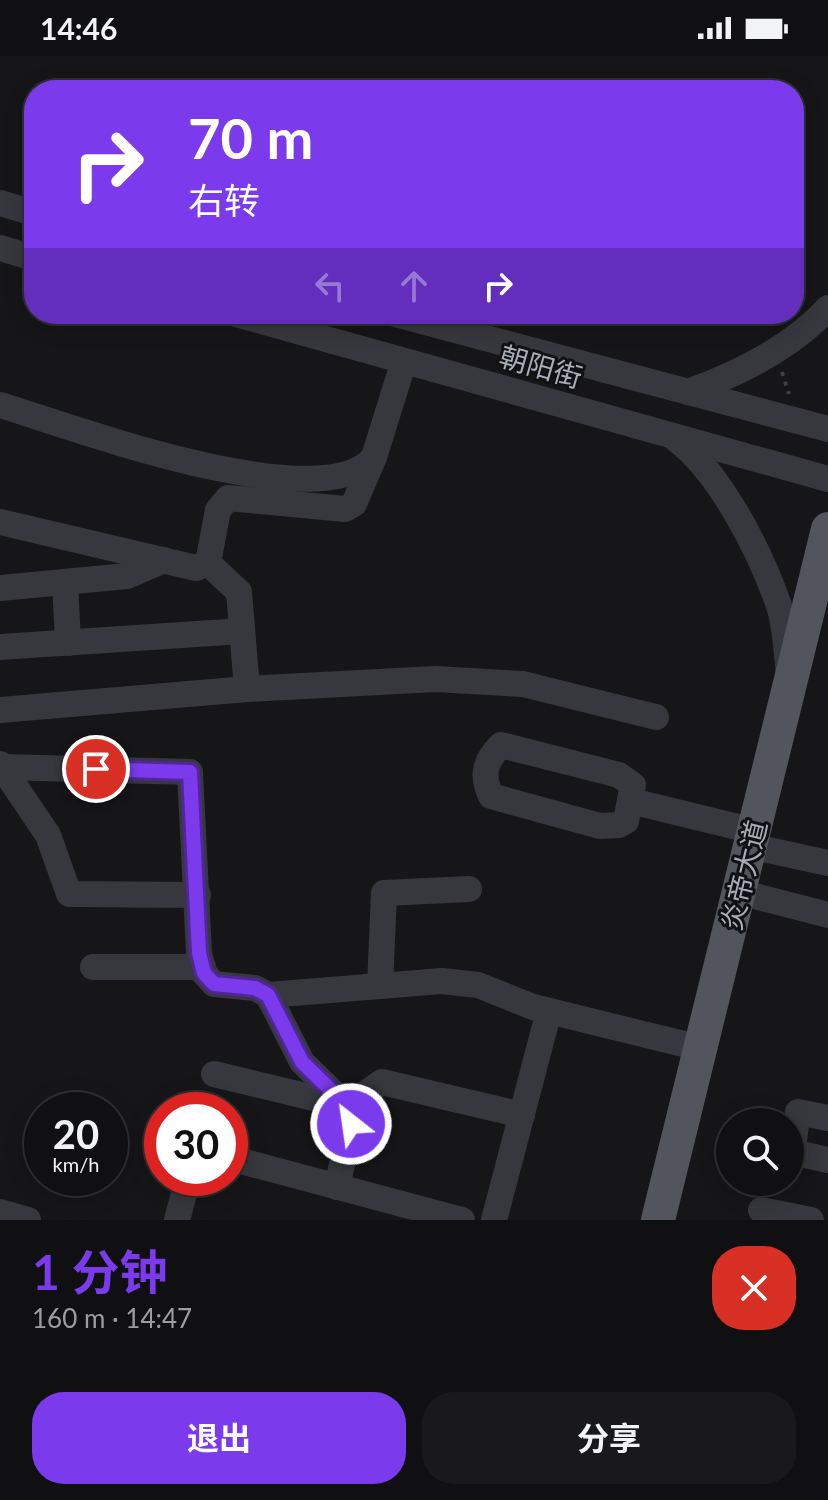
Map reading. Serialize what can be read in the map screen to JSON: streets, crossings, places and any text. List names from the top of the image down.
{
  "streets": {
    "main road": ["炎帝大道"],
    "street": ["朝阳街"]
  },
  "page": {
    "status": "14:46",
    "turn": ["70 m", "右转"],
    "speed": "20 km/h",
    "limit": "30",
    "heading": ["1 分钟", "160 m · 14:47"],
    "buttons": ["退出", "分享"]
  }
}
